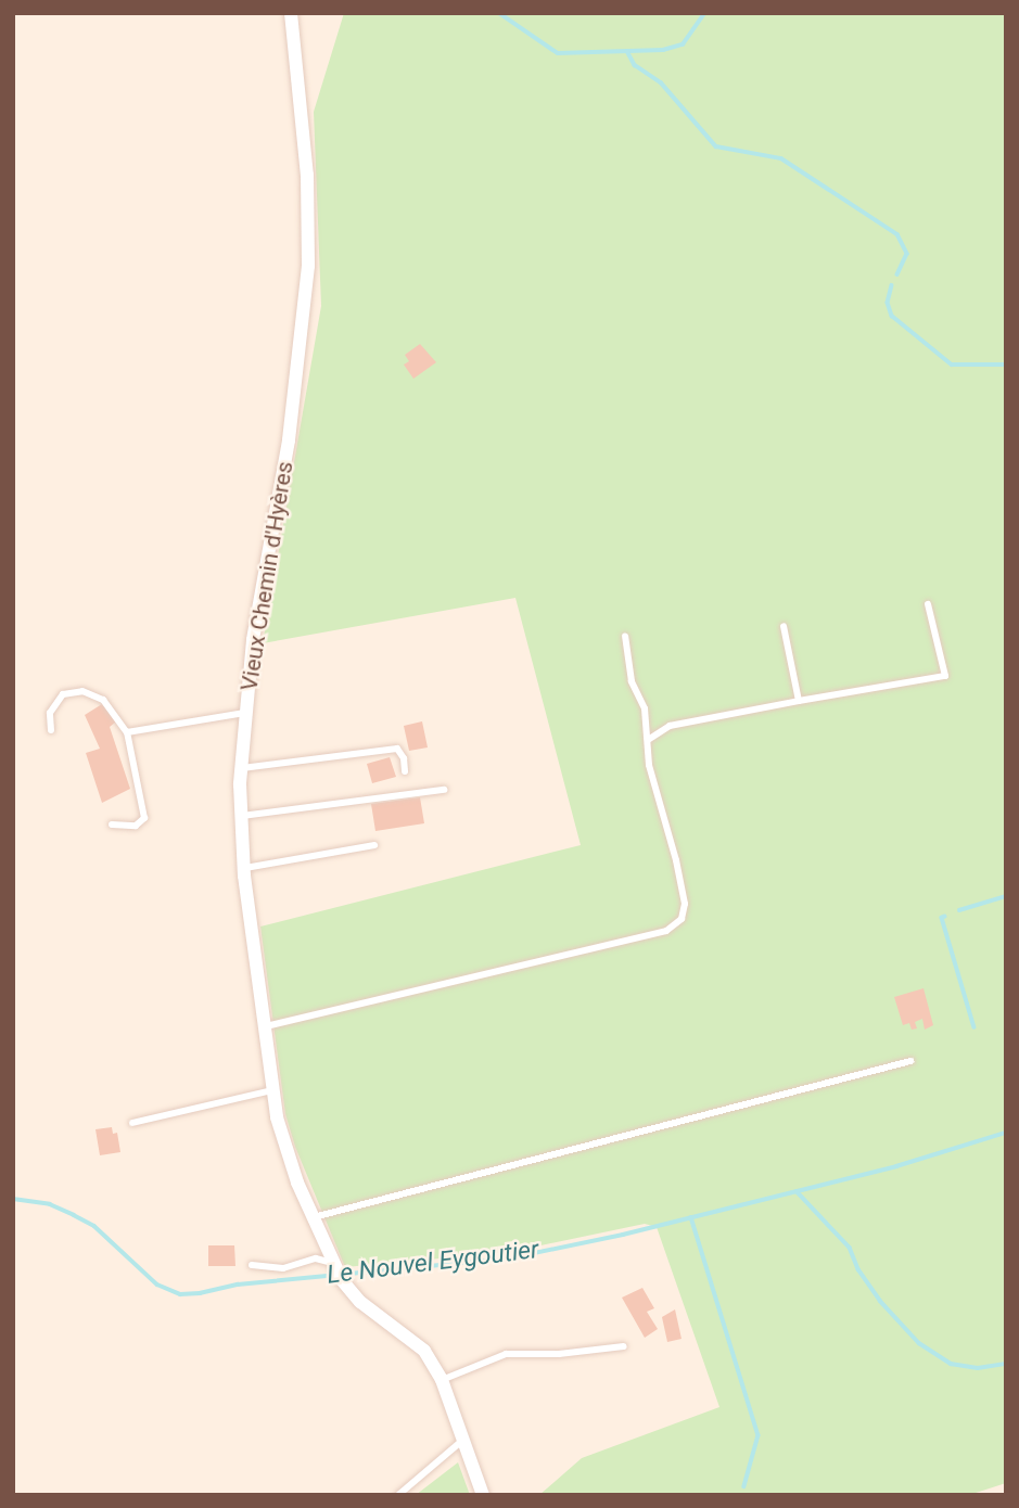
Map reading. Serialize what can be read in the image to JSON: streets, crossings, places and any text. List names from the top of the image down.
{
  "streets": {
    "street": ["Vieux Chemin d'Hyères"]
  },
  "water": ["Le Nouvel Eygoutier"]
}
